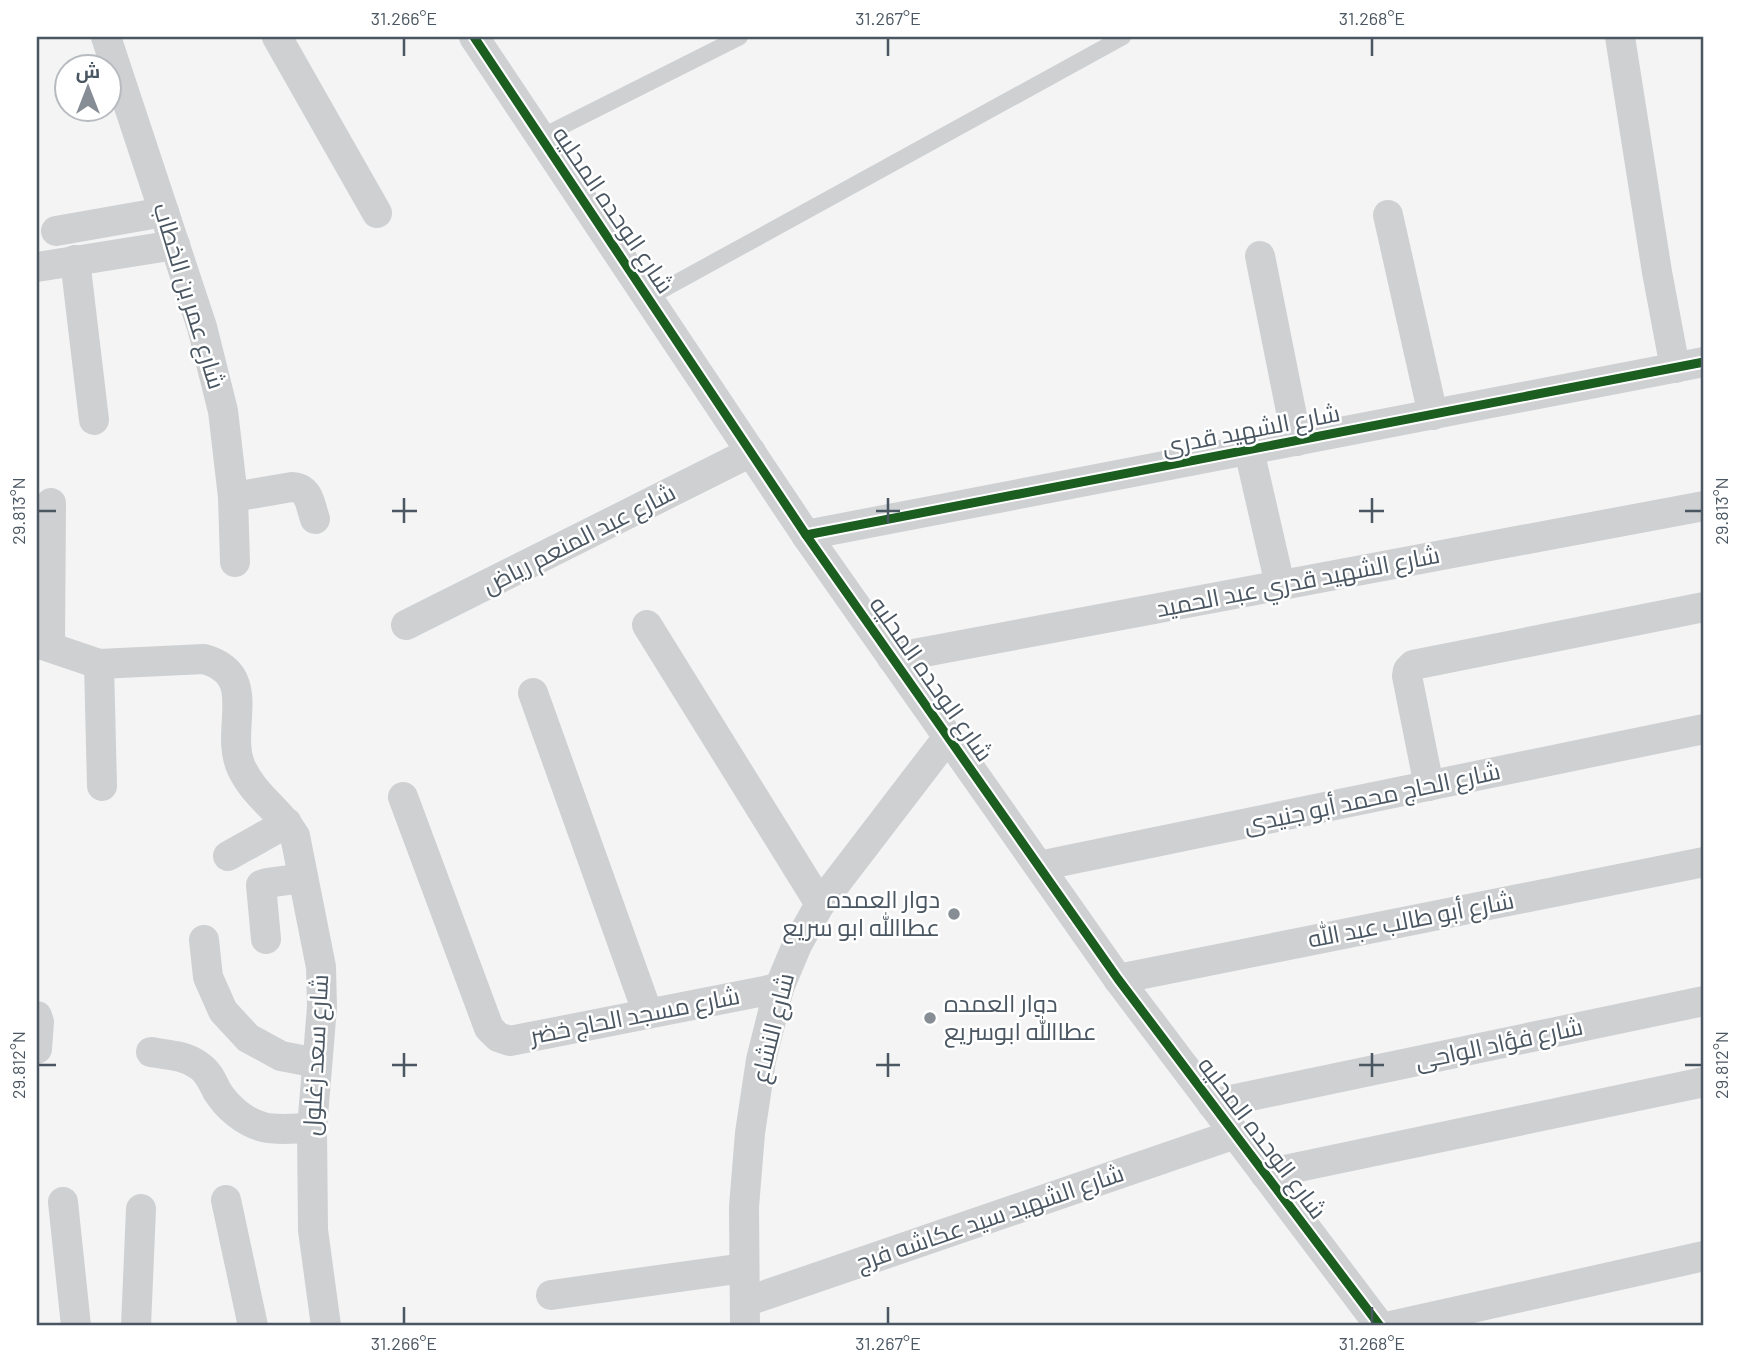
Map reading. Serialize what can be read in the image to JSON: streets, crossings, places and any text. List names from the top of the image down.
{
  "streets": {
    "street": [
      "شارع الوحده المحليه",
      "شارع عمر بن الخطاب",
      "شارع الشهيد قدرى",
      "شارع عبد المنعم رياض",
      "شارع الشهيد قدري عبد الحميد",
      "شارع الحاج محمد أبو جنيدى",
      "شارع أبو طالب عبد الله",
      "شارع مسجد الحاج خضر",
      "شارع النشاع",
      "شارع فؤاد الواحى",
      "شارع سعد زغلول",
      "شارع الشهيد سيد عكاشه فرج"
    ]
  },
  "crossings": [
    ["شارع الوحده المحليه", "شارع الشهيد قدرى"],
    ["شارع الوحده المحليه", "شارع عبد المنعم رياض"],
    ["شارع الوحده المحليه", "شارع الشهيد قدري عبد الحميد"],
    ["شارع الوحده المحليه", "شارع الحاج محمد أبو جنيدى"],
    ["شارع الوحده المحليه", "شارع أبو طالب عبد الله"],
    ["شارع الوحده المحليه", "شارع النشاع"],
    ["شارع الوحده المحليه", "شارع فؤاد الواحى"],
    ["شارع الوحده المحليه", "شارع الشهيد سيد عكاشه فرج"],
    ["شارع مسجد الحاج خضر", "شارع النشاع"],
    ["شارع النشاع", "شارع الشهيد سيد عكاشه فرج"]
  ],
  "places": ["دوار العمده عطاالله ابو سريع", "دوار العمده عطاالله ابوسريع"],
  "north": "top",
  "coordinates": [
    "31.266°E",
    "31.267°E",
    "31.268°E",
    "29.813°N",
    "29.812°N"
  ]
}
